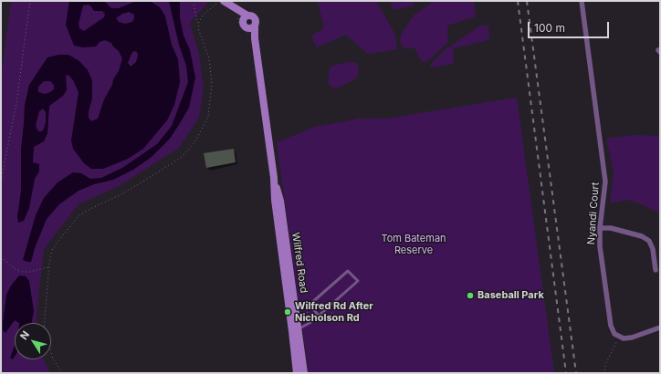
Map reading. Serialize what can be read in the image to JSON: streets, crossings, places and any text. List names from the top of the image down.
{
  "streets": {
    "main road": ["Wilfred Road"],
    "street": ["Nyandi Court"]
  },
  "parks": ["Tom Bateman Reserve"],
  "places": ["Baseball Park", "Wilfred Rd After Nicholson Rd"],
  "scale_bar": "100 m",
  "north": "top left"
}
